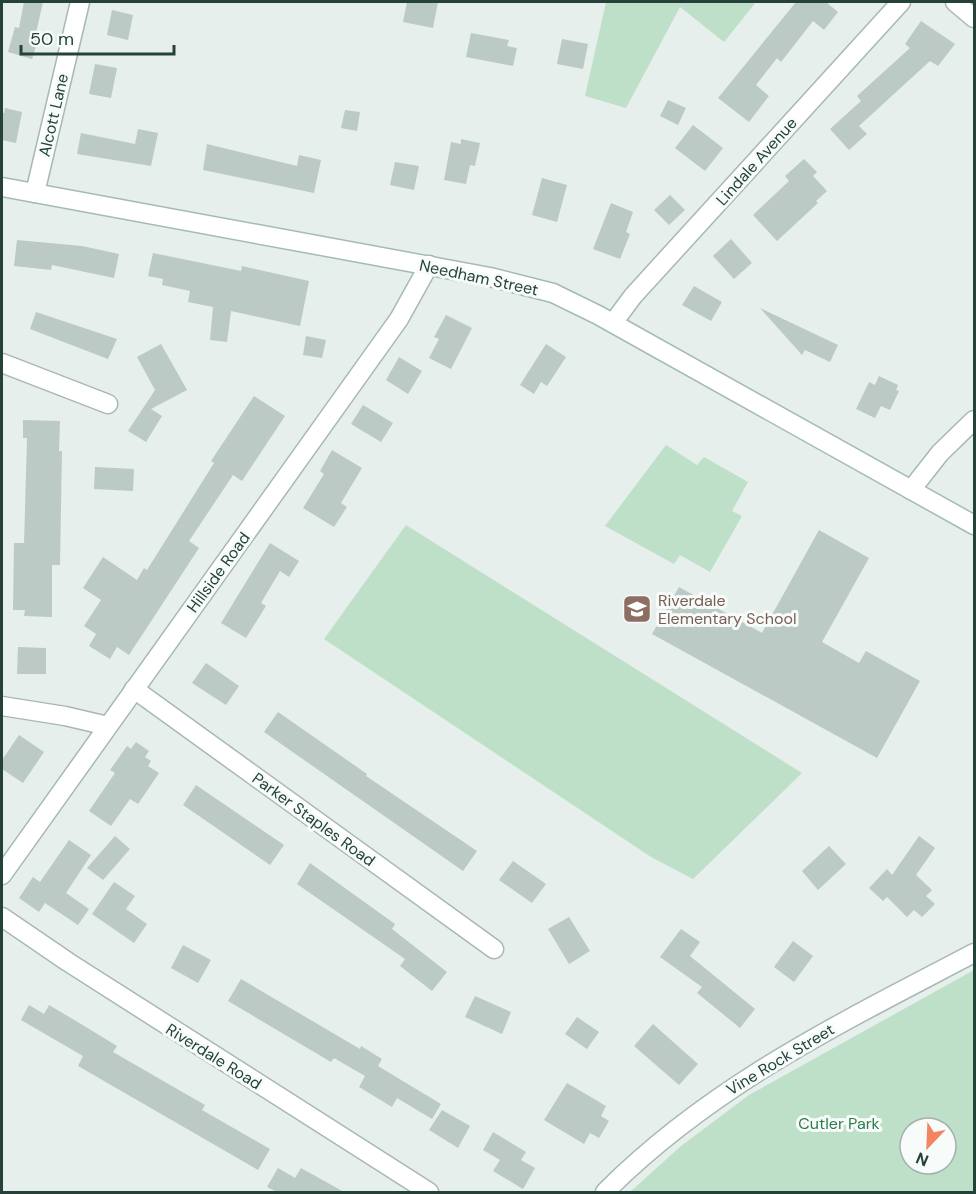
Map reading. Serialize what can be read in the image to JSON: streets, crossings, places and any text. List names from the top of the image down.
{
  "streets": {
    "street": [
      "Alcott Lane",
      "Lindale Avenue",
      "Needham Street",
      "Hillside Road",
      "Parker Staples Road",
      "Riverdale Road",
      "Vine Rock Street"
    ]
  },
  "crossings": [
    ["Alcott Lane", "Needham Street"],
    ["Lindale Avenue", "Needham Street"],
    ["Needham Street", "Hillside Road"],
    ["Hillside Road", "Parker Staples Road"]
  ],
  "parks": ["Cutler Park"],
  "places": {
    "school or university": ["Riverdale Elementary School"]
  },
  "scale_bar": "50 m",
  "north": "bottom left"
}
